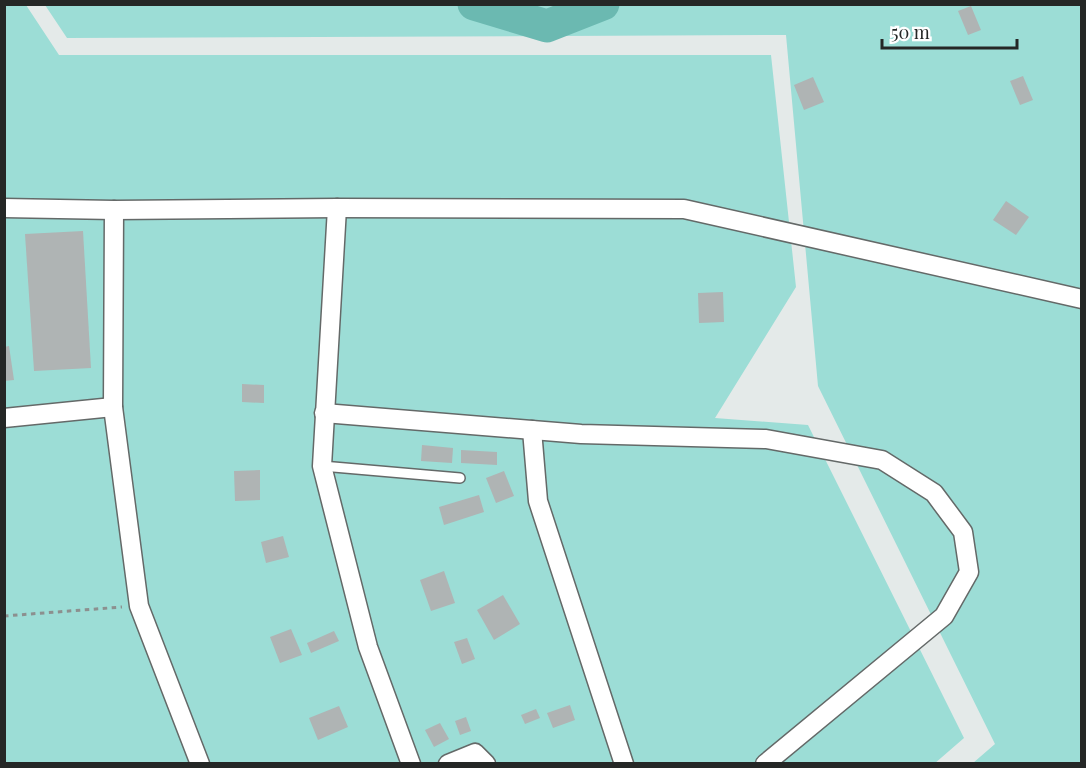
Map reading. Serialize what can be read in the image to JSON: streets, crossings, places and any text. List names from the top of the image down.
{
  "scale_bar": "50 m"
}
